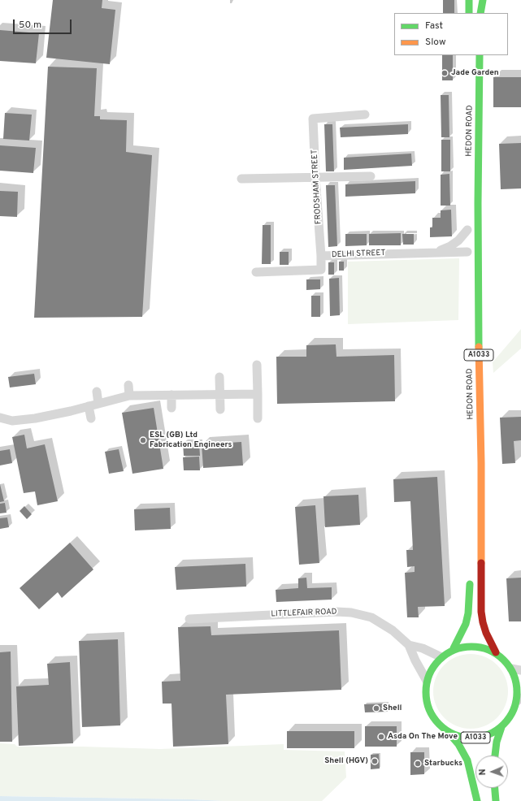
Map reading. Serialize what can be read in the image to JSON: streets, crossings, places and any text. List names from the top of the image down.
{
  "streets": {
    "highway": ["HEDON ROAD", "A1033"],
    "street": ["FRODSHAM STREET", "DELHI STREET", "LITTLEFAIR ROAD"]
  },
  "crossings": [
    ["HEDON ROAD", "A1033"],
    ["HEDON ROAD", "LITTLEFAIR ROAD"],
    ["FRODSHAM STREET", "DELHI STREET"],
    ["A1033", "LITTLEFAIR ROAD"]
  ],
  "places": [
    "Jade Garden",
    "ESL (GB) Ltd Fabrication Engineers",
    "Shell",
    "Asda On The Move",
    "Shell (HGV)",
    "Starbucks"
  ],
  "legend": ["Fast", "Slow"],
  "scale_bar": "50 m",
  "north": "left"
}
